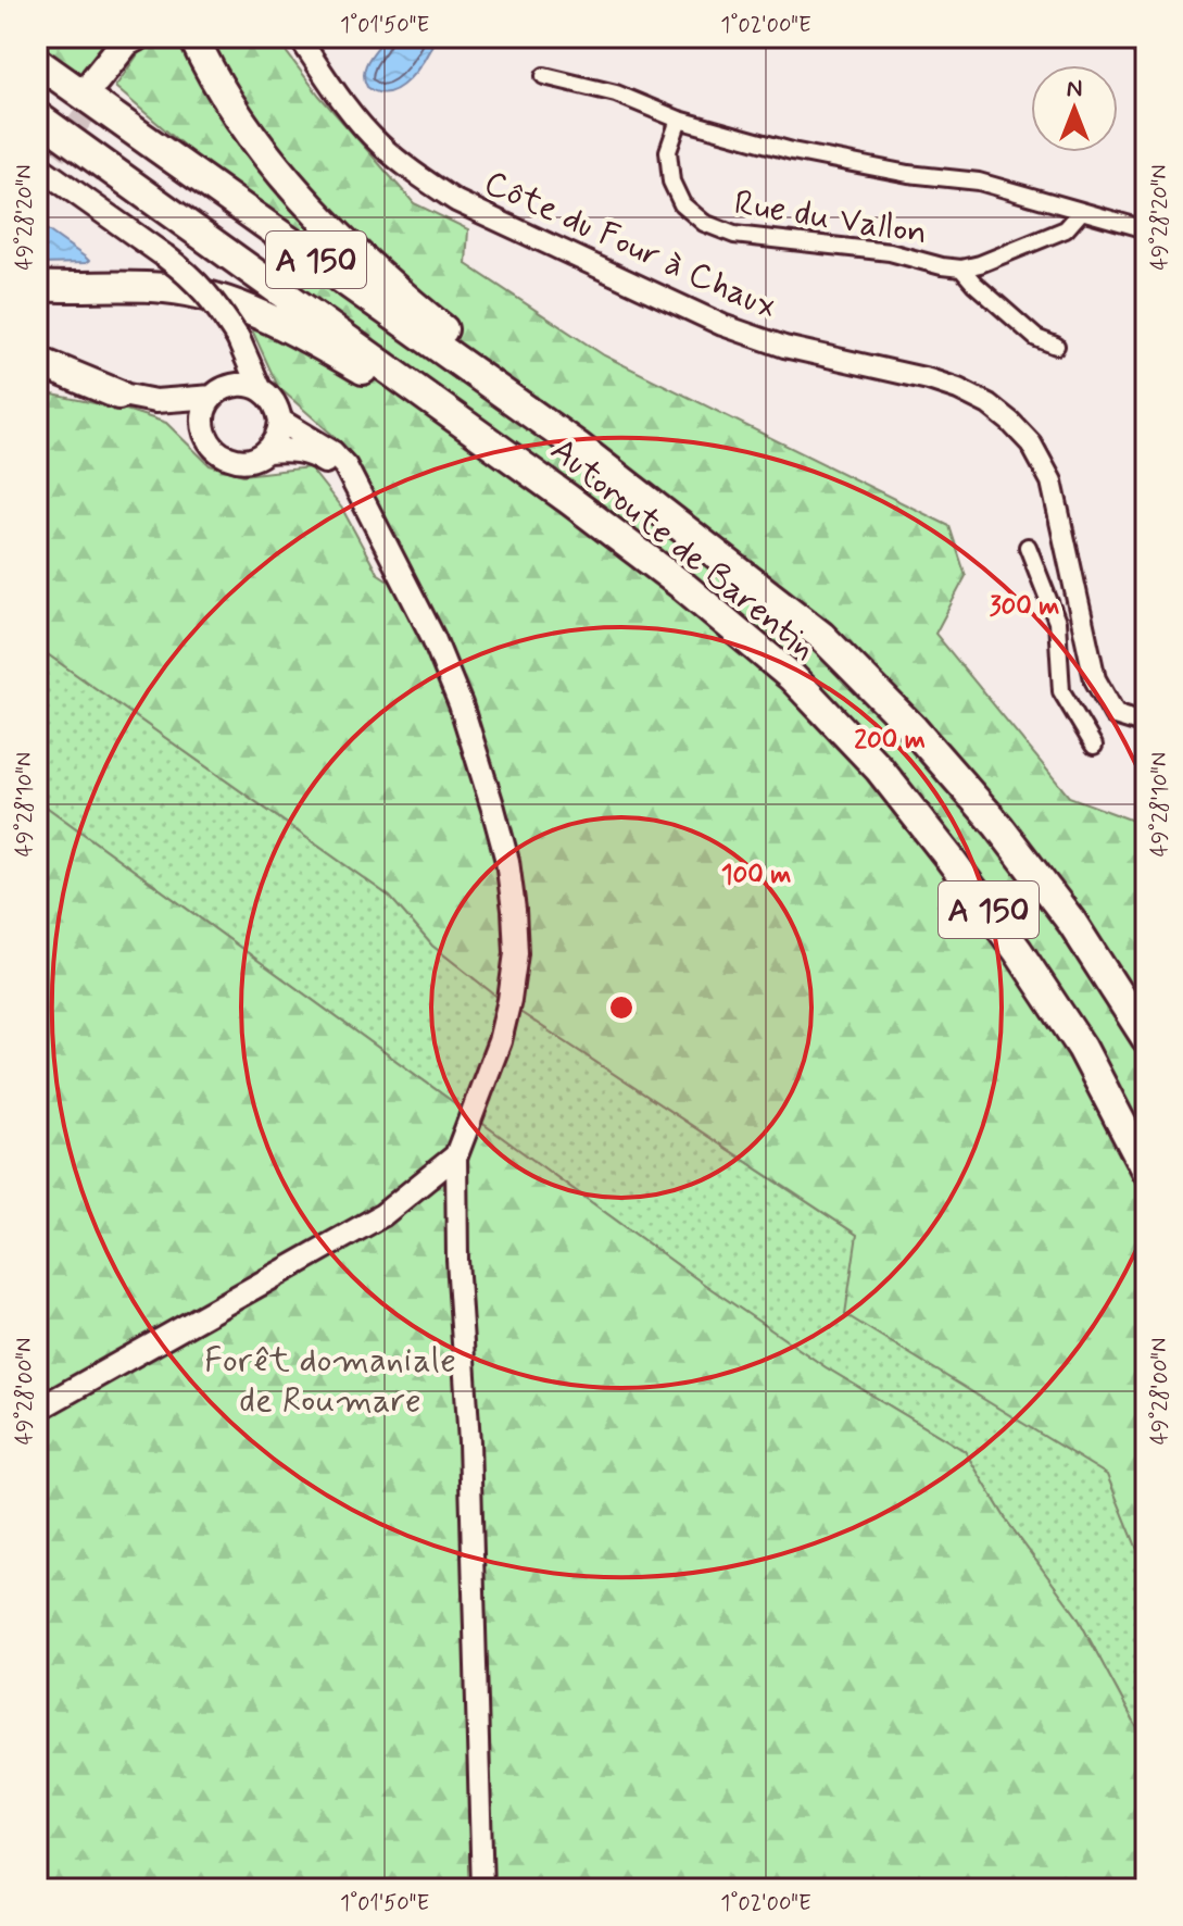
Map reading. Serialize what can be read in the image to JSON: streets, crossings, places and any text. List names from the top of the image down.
{
  "streets": {
    "highway": ["A 150", "Autoroute de Barentin"],
    "street": ["Rue du Vallon", "Côte du Four à Chaux"]
  },
  "parks": ["Forêt domaniale de Roumare"],
  "north": "top",
  "coordinates": [
    "1°01'50\"E",
    "1°02'00\"E",
    "49°28'20\"N",
    "49°28'10\"N",
    "49°28'00\"N"
  ],
  "rings": ["300 m", "200 m", "100 m"]
}
